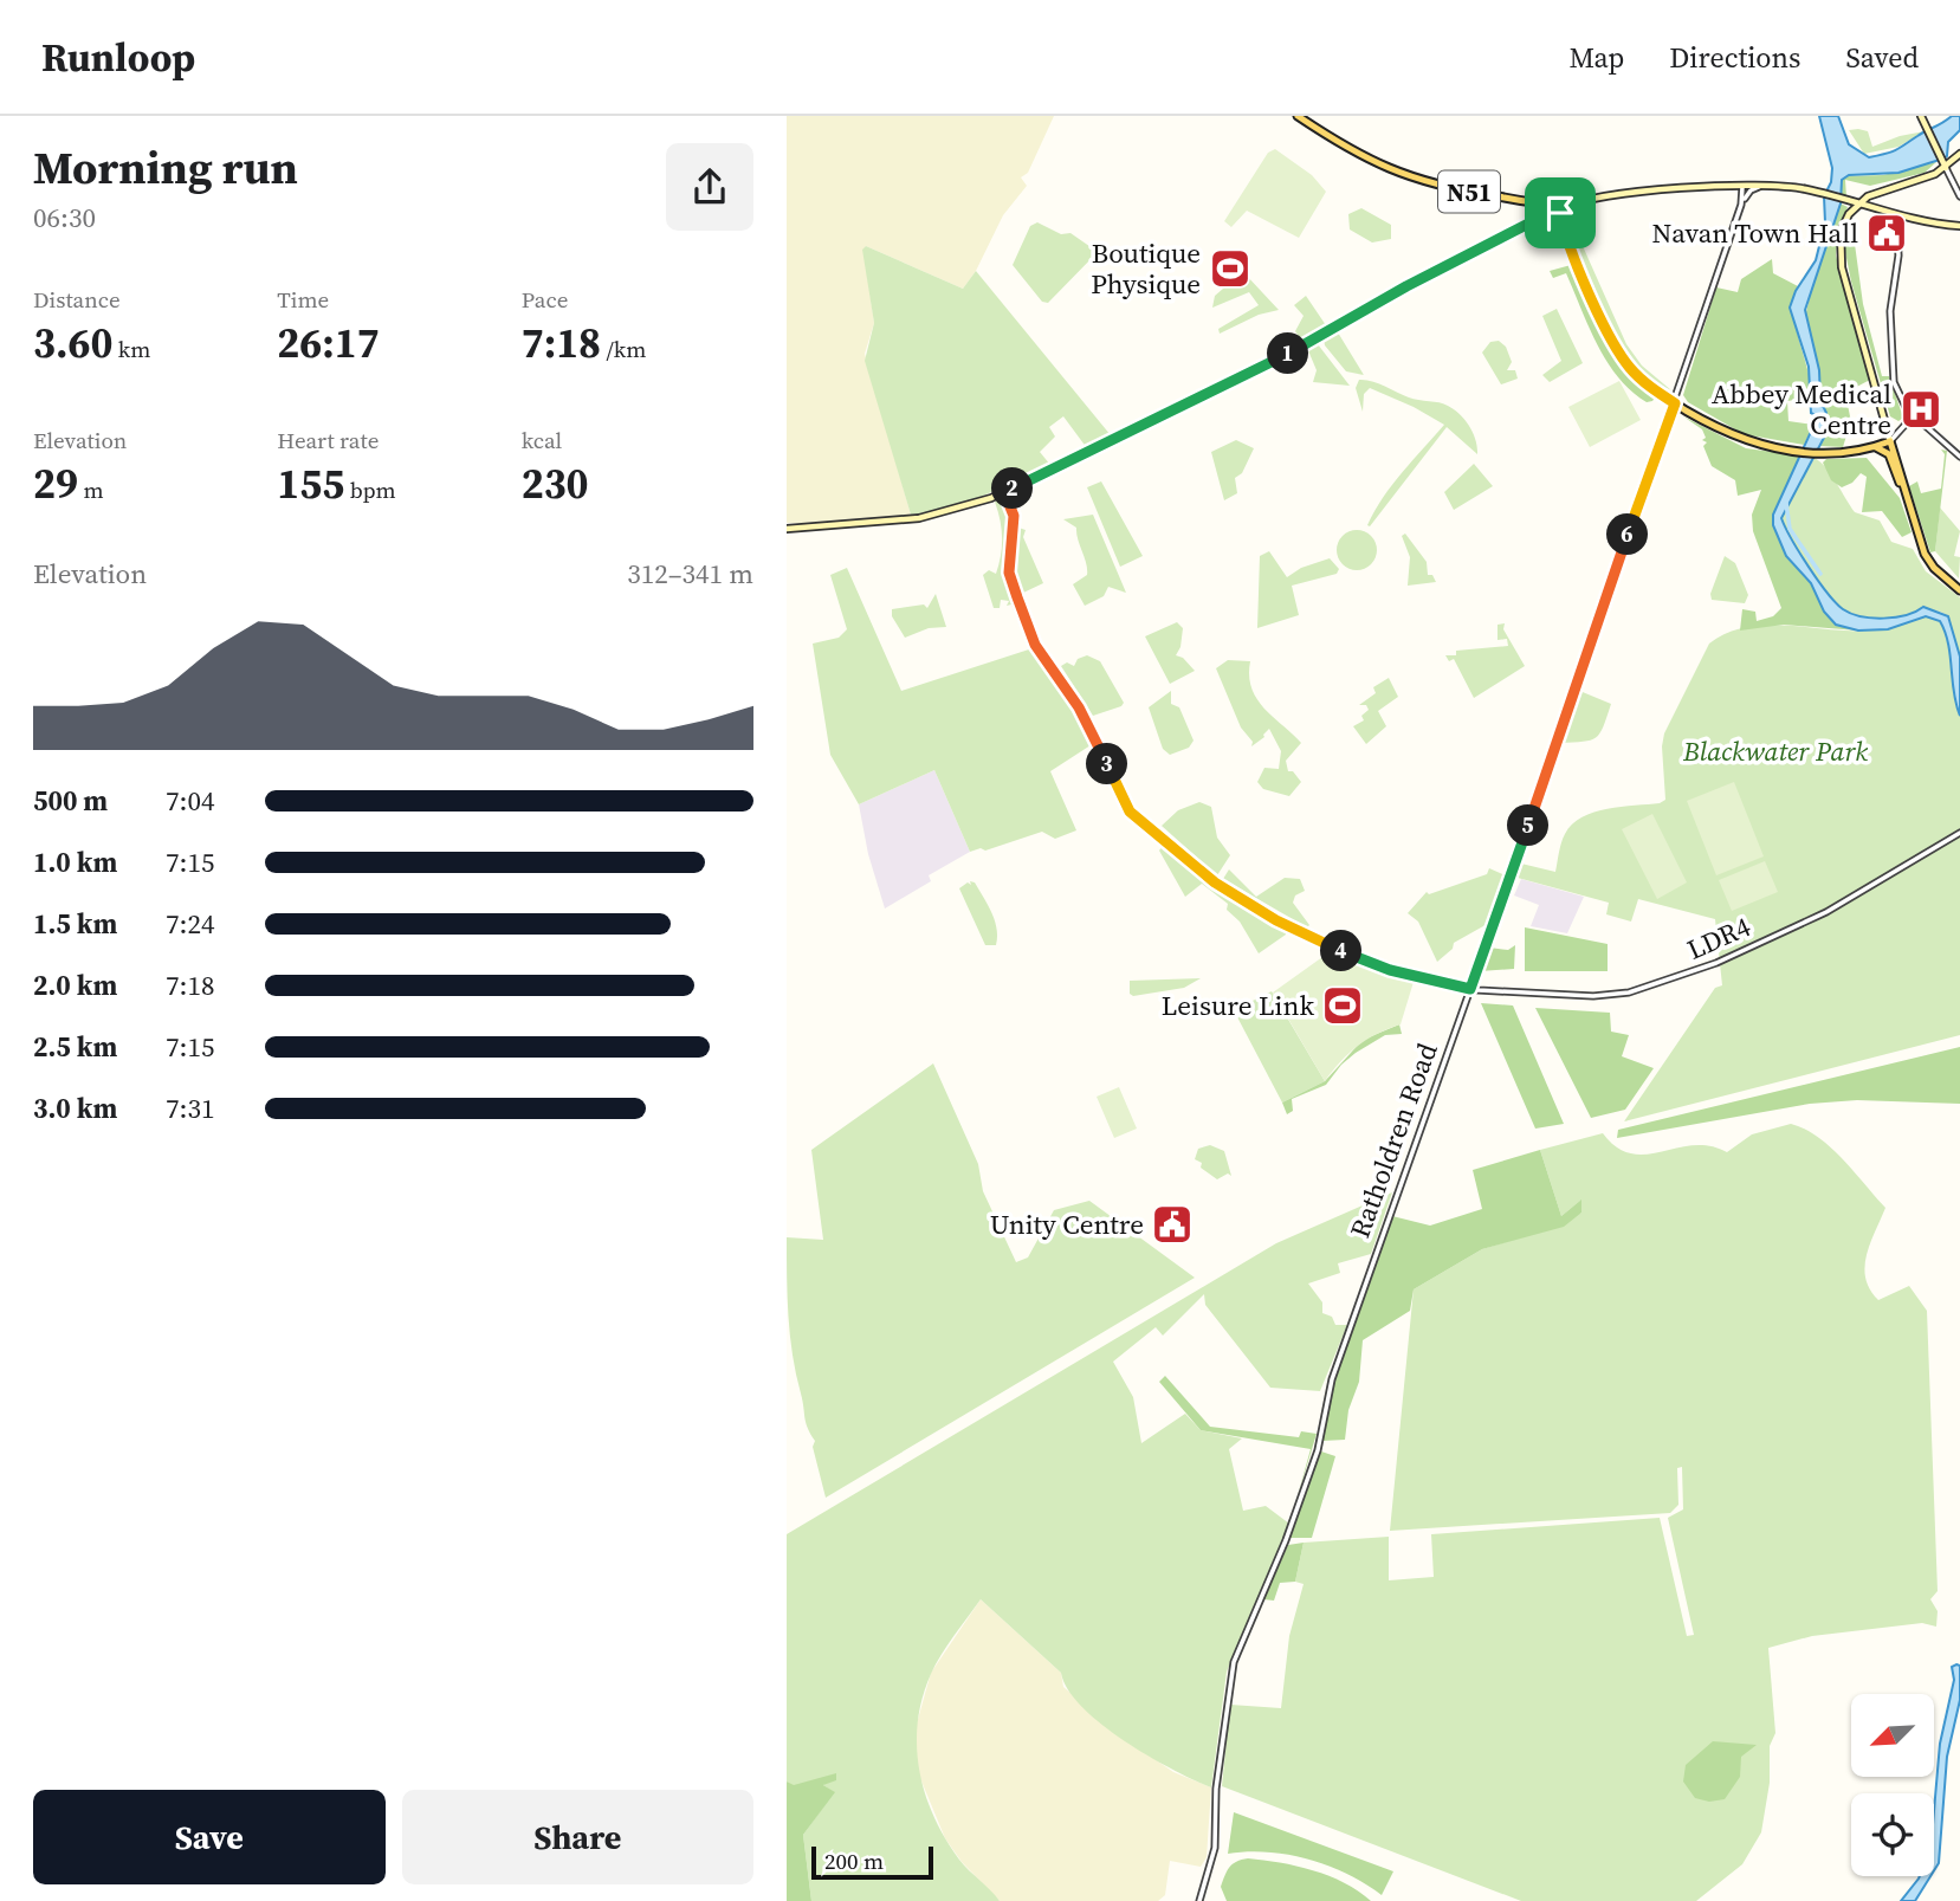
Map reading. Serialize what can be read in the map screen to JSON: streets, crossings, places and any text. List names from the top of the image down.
{
  "streets": {
    "main road": ["N51"],
    "street": ["LDR4", "Ratholdren Road"]
  },
  "crossings": [
    ["LDR4", "Ratholdren Road"]
  ],
  "parks": ["Blackwater Park"],
  "places": {
    "public building": ["Navan Town Hall", "Unity Centre"],
    "sports": ["Boutique Physique", "Leisure Link"],
    "hospital": ["Abbey Medical Centre"]
  },
  "scale_bar": "200 m",
  "north": "bottom left",
  "page": {
    "header": "Runloop",
    "nav": ["Map", "Directions", "Saved"],
    "heading": ["Morning run", "06:30"],
    "stats": [
      ["Distance", "3.60 km"],
      ["Time", "26:17"],
      ["Pace", "7:18 /km"],
      ["Elevation", "29 m"],
      ["Heart rate", "155 bpm"],
      ["kcal", "230"]
    ],
    "pins": [
      "1",
      "2",
      "6",
      "3",
      "5",
      "4"
    ],
    "chart": ["Elevation", "312–341 m"],
    "list": [
      {
        "name": "500 m",
        "note": "7:04"
      },
      {
        "name": "1.0 km",
        "note": "7:15"
      },
      {
        "name": "1.5 km",
        "note": "7:24"
      },
      {
        "name": "2.0 km",
        "note": "7:18"
      },
      {
        "name": "2.5 km",
        "note": "7:15"
      },
      {
        "name": "3.0 km",
        "note": "7:31"
      }
    ],
    "buttons": ["Save", "Share"],
    "scale": "200 m"
  }
}
